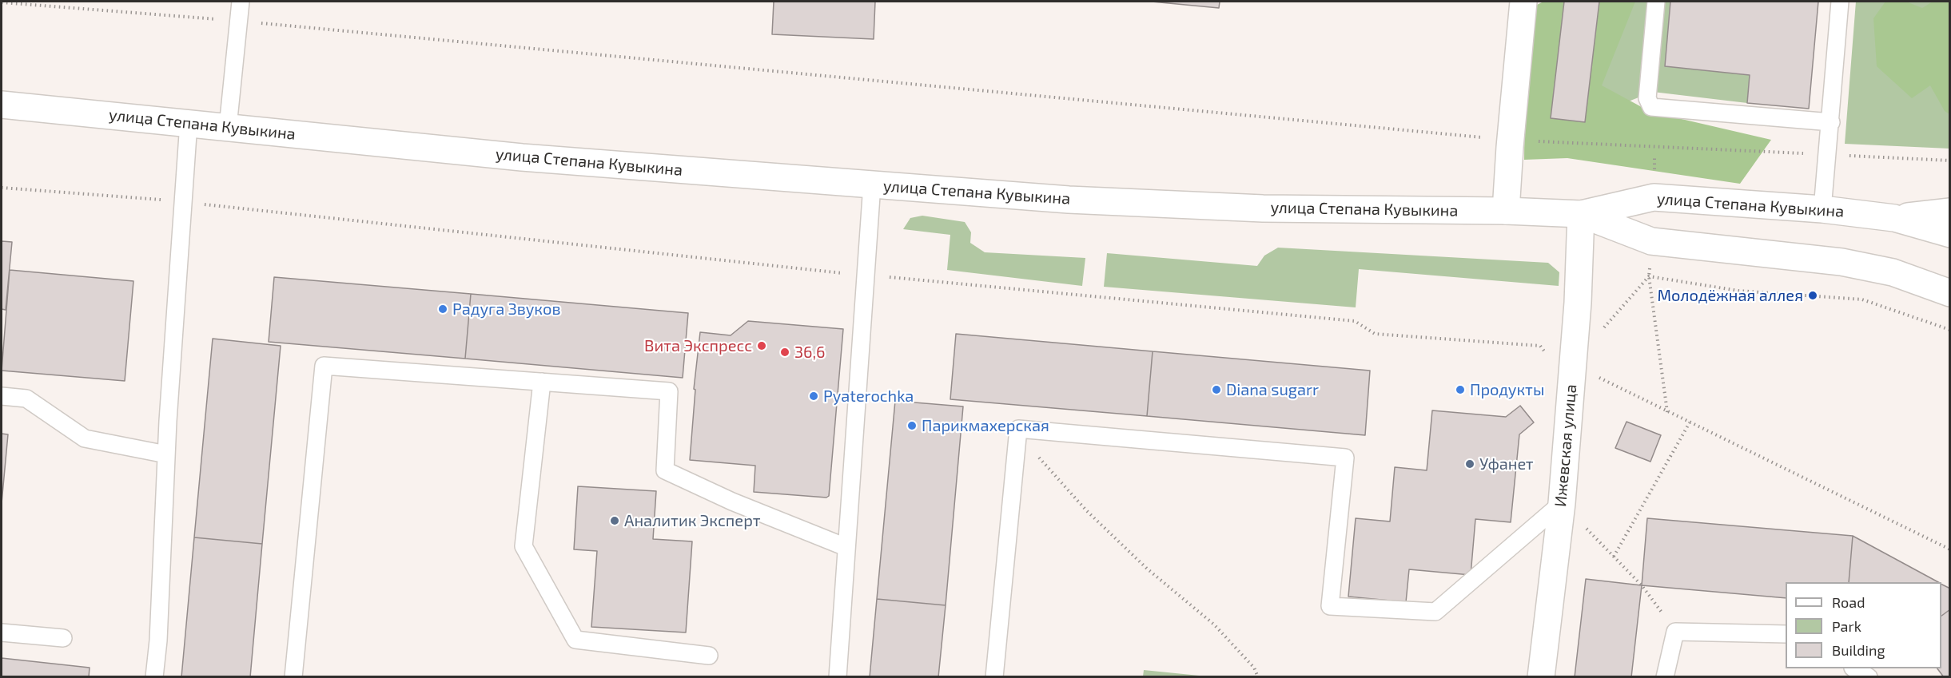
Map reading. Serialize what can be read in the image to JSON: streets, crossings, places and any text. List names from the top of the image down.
{
  "streets": {
    "main road": ["улица Степана Кувыкина", "Ижевская улица"]
  },
  "crossings": [
    ["улица Степана Кувыкина", "Ижевская улица"]
  ],
  "places": [
    "Молодёжная аллея",
    "Радуга Звуков",
    "Вита Экспресс",
    "36,6",
    "Diana sugarr",
    "Продукты",
    "Pyaterochka",
    "Парикмахерская",
    "Уфанет",
    "Аналитик Эксперт"
  ],
  "legend": ["Road", "Park", "Building"]
}
